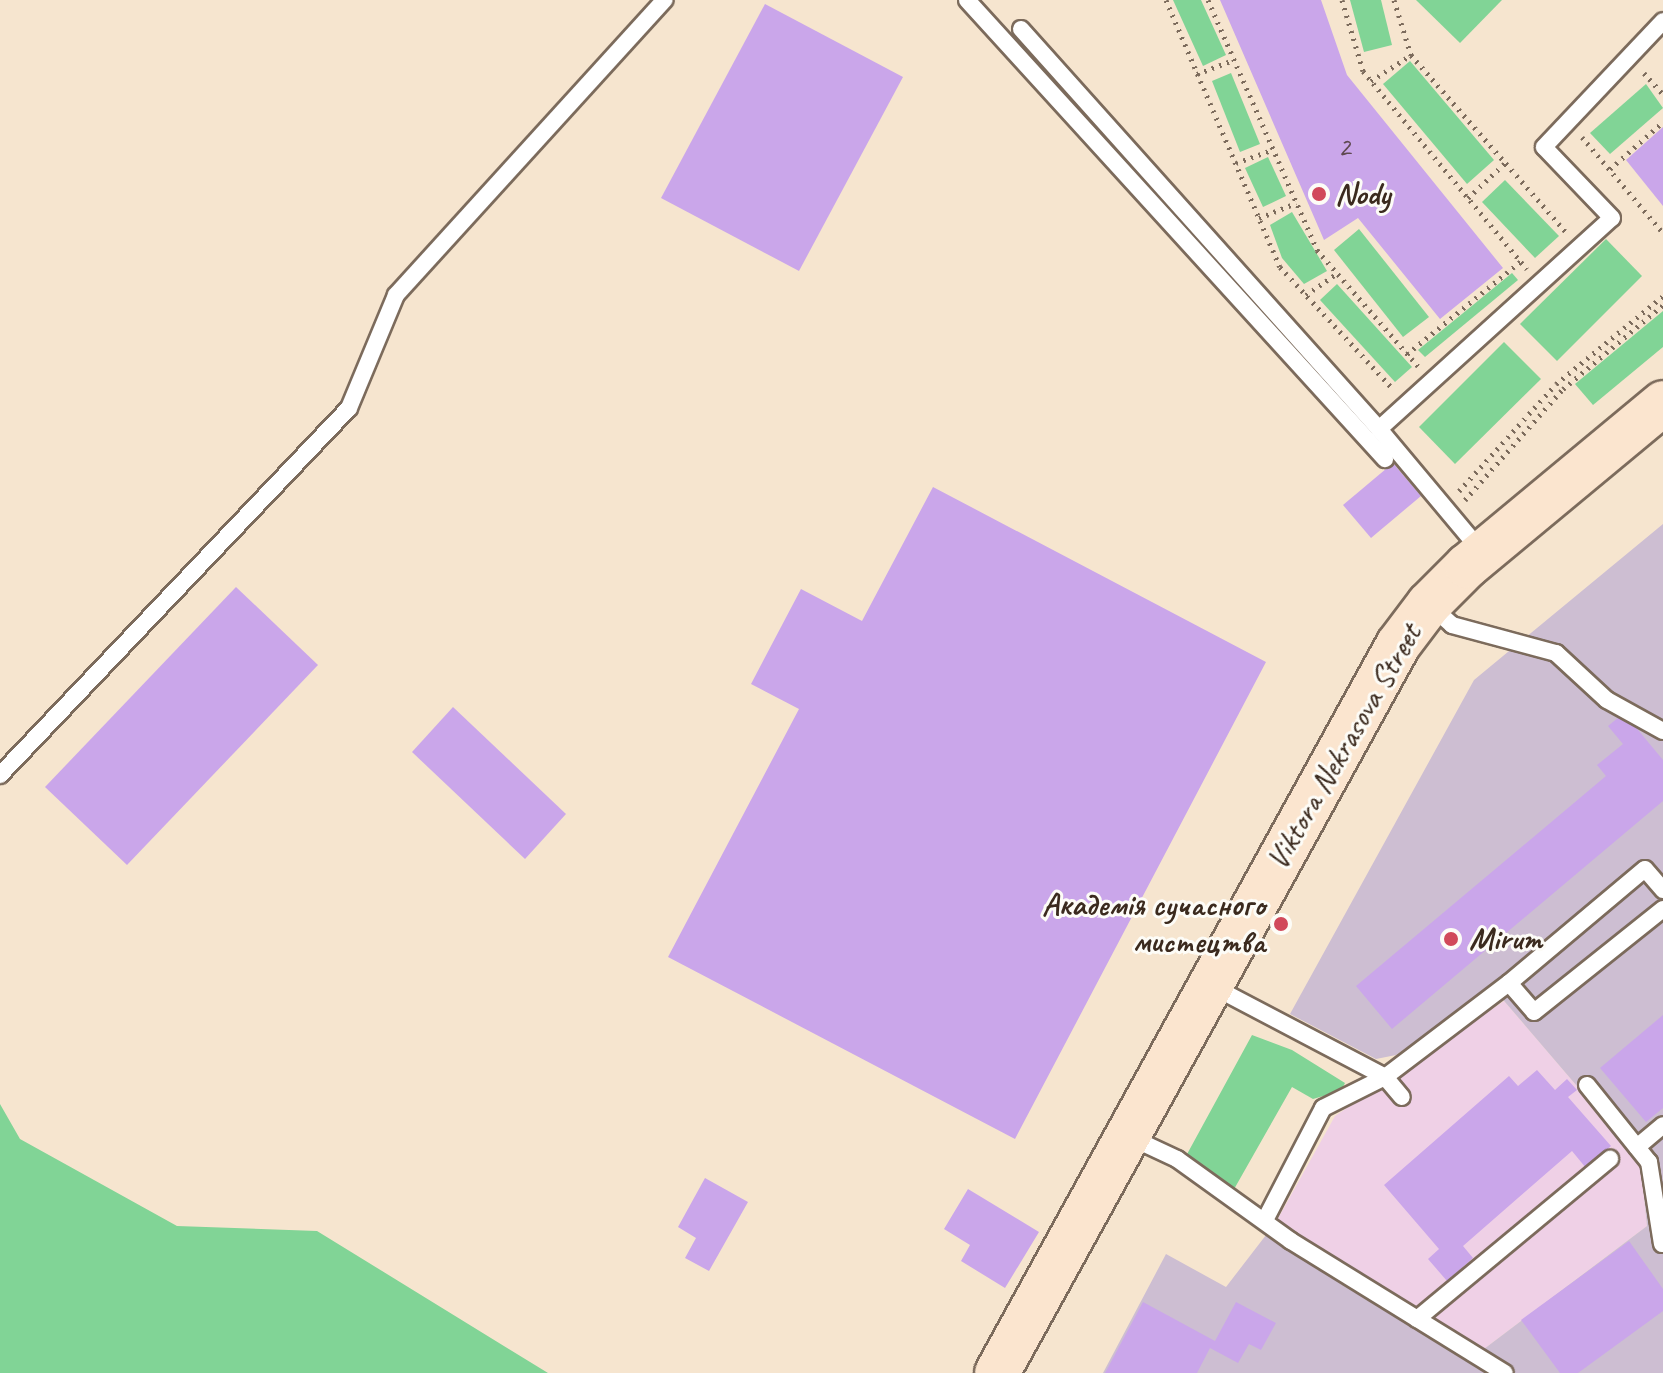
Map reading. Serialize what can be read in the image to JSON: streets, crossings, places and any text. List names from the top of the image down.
{
  "streets": {
    "main road": ["Viktora Nekrasova Street"]
  },
  "places": ["Nody", "Академія сучасного мистецтва", "Mirum"],
  "house_numbers": ["2"]
}
